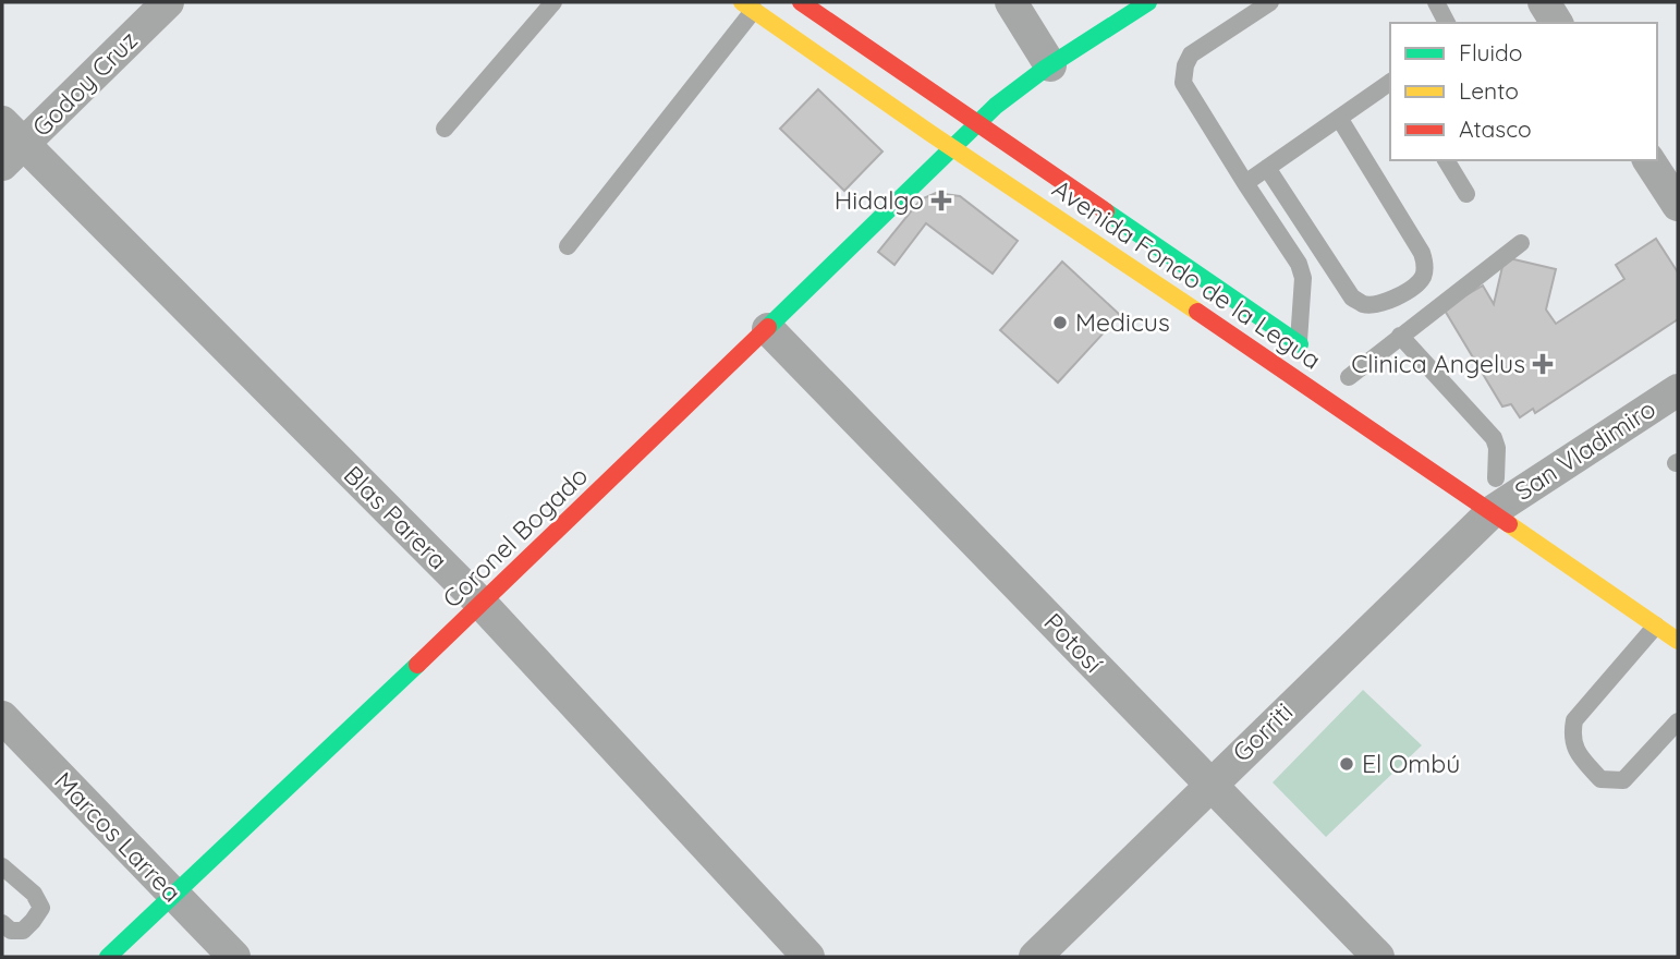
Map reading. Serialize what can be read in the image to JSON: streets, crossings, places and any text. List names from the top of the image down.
{
  "streets": {
    "main road": ["Avenida Fondo de la Legua", "Coronel Bogado"],
    "street": [
      "Godoy Cruz",
      "San Vladimiro",
      "Blas Parera",
      "Potosí",
      "Gorriti",
      "Marcos Larrea"
    ]
  },
  "crossings": [
    ["Godoy Cruz", "Blas Parera"],
    ["Avenida Fondo de la Legua", "San Vladimiro"],
    ["Avenida Fondo de la Legua", "Coronel Bogado"],
    ["Avenida Fondo de la Legua", "Gorriti"],
    ["San Vladimiro", "Gorriti"],
    ["Blas Parera", "Coronel Bogado"],
    ["Coronel Bogado", "Potosí"],
    ["Coronel Bogado", "Marcos Larrea"],
    ["Potosí", "Gorriti"]
  ],
  "places": {
    "health": ["Hidalgo", "Clinica Angelus"],
    "other": ["Medicus", "El Ombú"]
  },
  "legend": ["Fluido", "Lento", "Atasco"]
}
